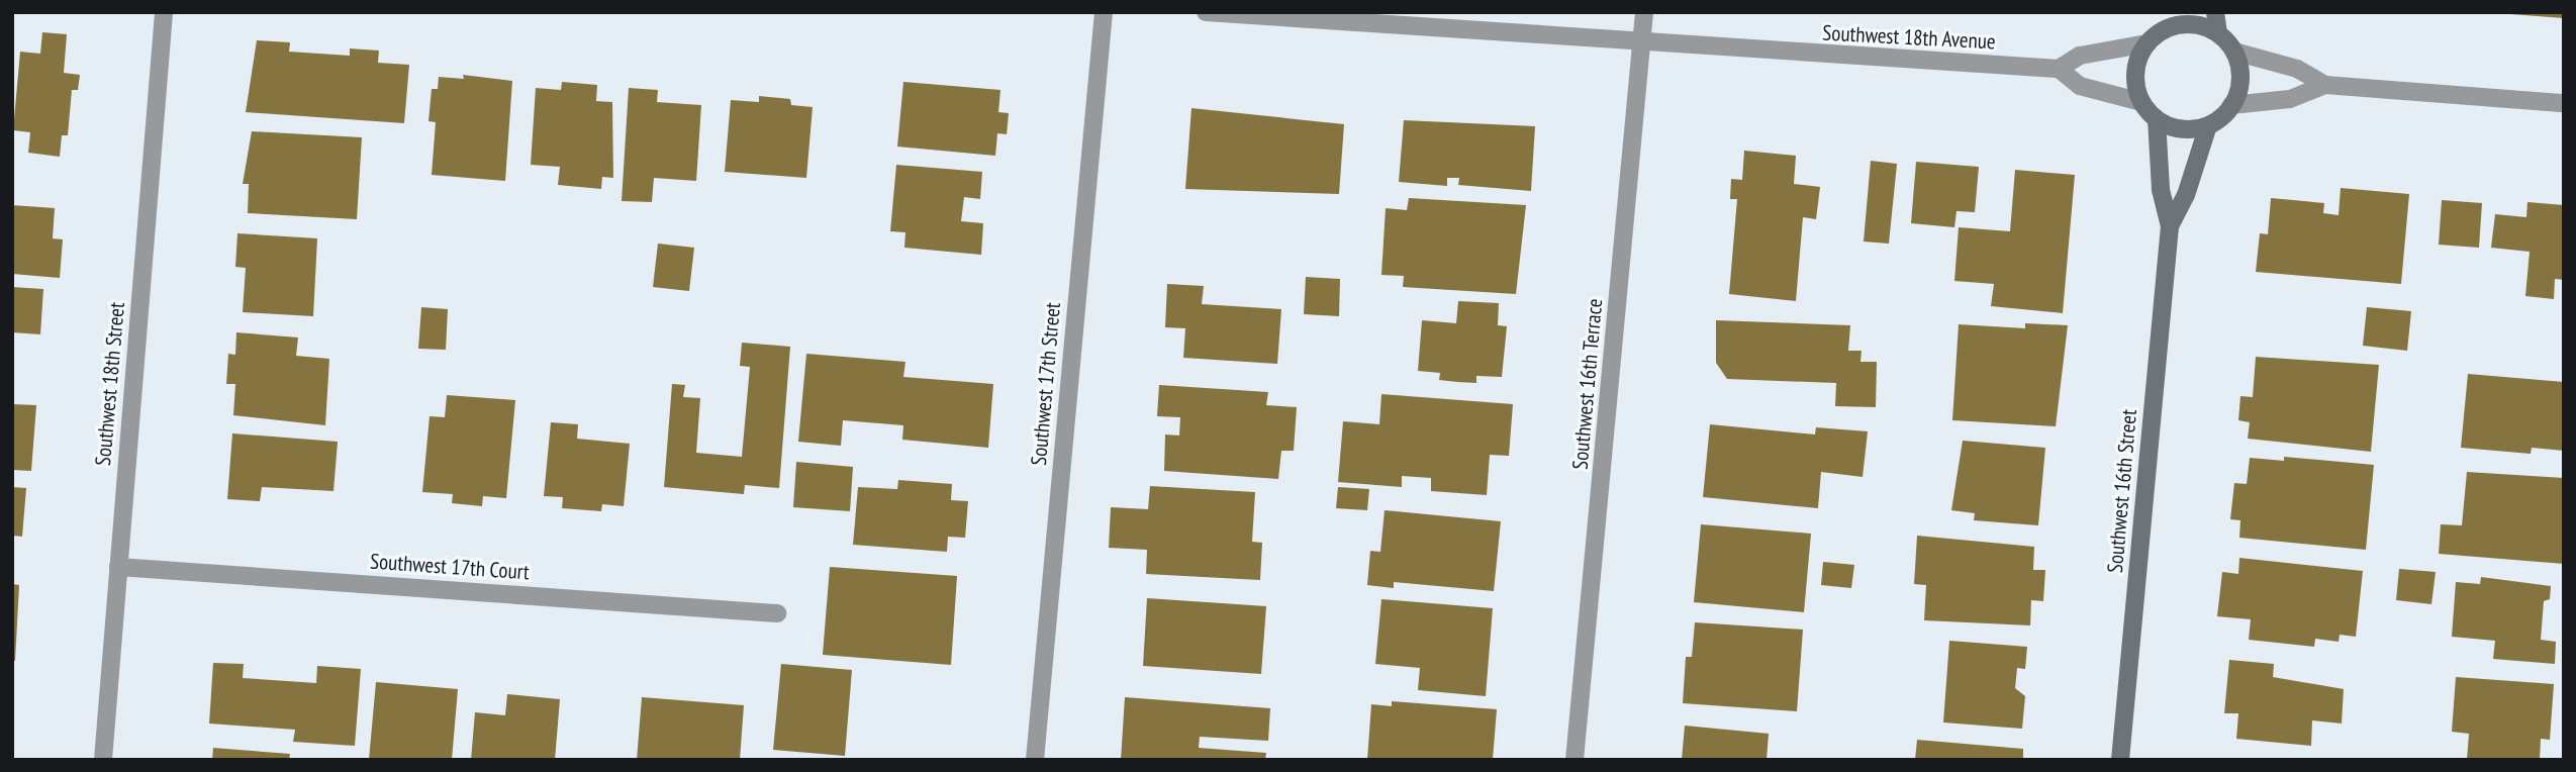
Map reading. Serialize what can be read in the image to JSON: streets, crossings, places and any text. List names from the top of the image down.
{
  "streets": {
    "street": [
      "Southwest 18th Avenue",
      "Southwest 18th Street",
      "Southwest 17th Street",
      "Southwest 16th Terrace",
      "Southwest 16th Street",
      "Southwest 17th Court"
    ]
  },
  "crossings": [
    ["Southwest 18th Avenue", "Southwest 16th Terrace"],
    ["Southwest 18th Avenue", "Southwest 16th Street"],
    ["Southwest 18th Street", "Southwest 17th Court"]
  ]
}
